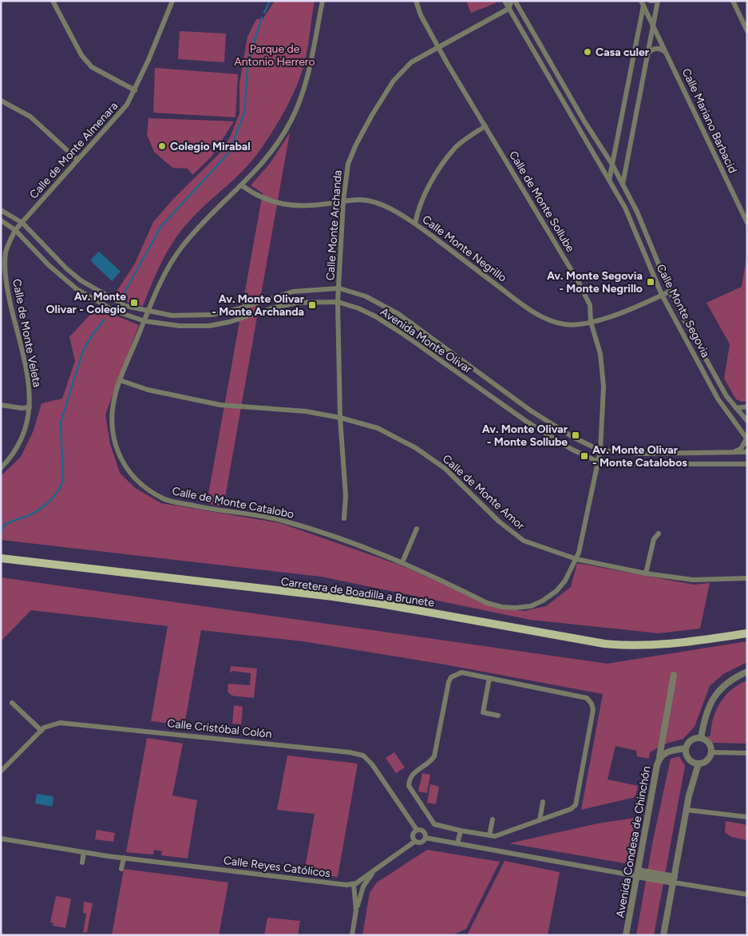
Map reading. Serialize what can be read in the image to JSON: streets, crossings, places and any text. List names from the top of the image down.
{
  "streets": {
    "main road": ["Carretera de Boadilla a Brunete"],
    "street": [
      "Calle Mariano Barbacid",
      "Calle de Monte Almenara",
      "Calle de Monte Sollube",
      "Calle Monte Archanda",
      "Calle Monte Negrillo",
      "Calle Monte Segovia",
      "Calle de Monte Veleta",
      "Avenida Monte Olivar",
      "Calle de Monte Amor",
      "Calle de Monte Catalobo",
      "Calle Cristóbal Colón",
      "Avenida Condesa de Chinchón",
      "Calle Reyes Católicos"
    ]
  },
  "crossings": [
    ["Calle de Monte Almenara", "Calle de Monte Veleta"],
    ["Calle de Monte Almenara", "Avenida Monte Olivar"],
    ["Calle de Monte Sollube", "Calle Monte Archanda"],
    ["Calle de Monte Sollube", "Calle Monte Negrillo"],
    ["Calle de Monte Sollube", "Avenida Monte Olivar"],
    ["Calle de Monte Sollube", "Calle de Monte Catalobo"],
    ["Calle Monte Archanda", "Calle Monte Negrillo"],
    ["Calle Monte Archanda", "Calle Monte Segovia"],
    ["Calle Monte Archanda", "Avenida Monte Olivar"],
    ["Calle Monte Archanda", "Calle de Monte Amor"],
    ["Calle Monte Negrillo", "Calle Monte Segovia"],
    ["Calle Monte Negrillo", "Calle de Monte Catalobo"],
    ["Calle de Monte Veleta", "Avenida Monte Olivar"],
    ["Avenida Monte Olivar", "Calle de Monte Catalobo"],
    ["Calle de Monte Amor", "Calle de Monte Catalobo"]
  ],
  "parks": ["Parque de Antonio Herrero"],
  "places": {
    "other": ["Casa culer", "Colegio Mirabal"],
    "transit": [
      "Av. Monte Segovia - Monte Negrillo",
      "Av. Monte Olivar - Colegio",
      "Av. Monte Olivar - Monte Archanda",
      "Av. Monte Olivar - Monte Sollube",
      "Av. Monte Olivar - Monte Catalobos"
    ]
  }
}
